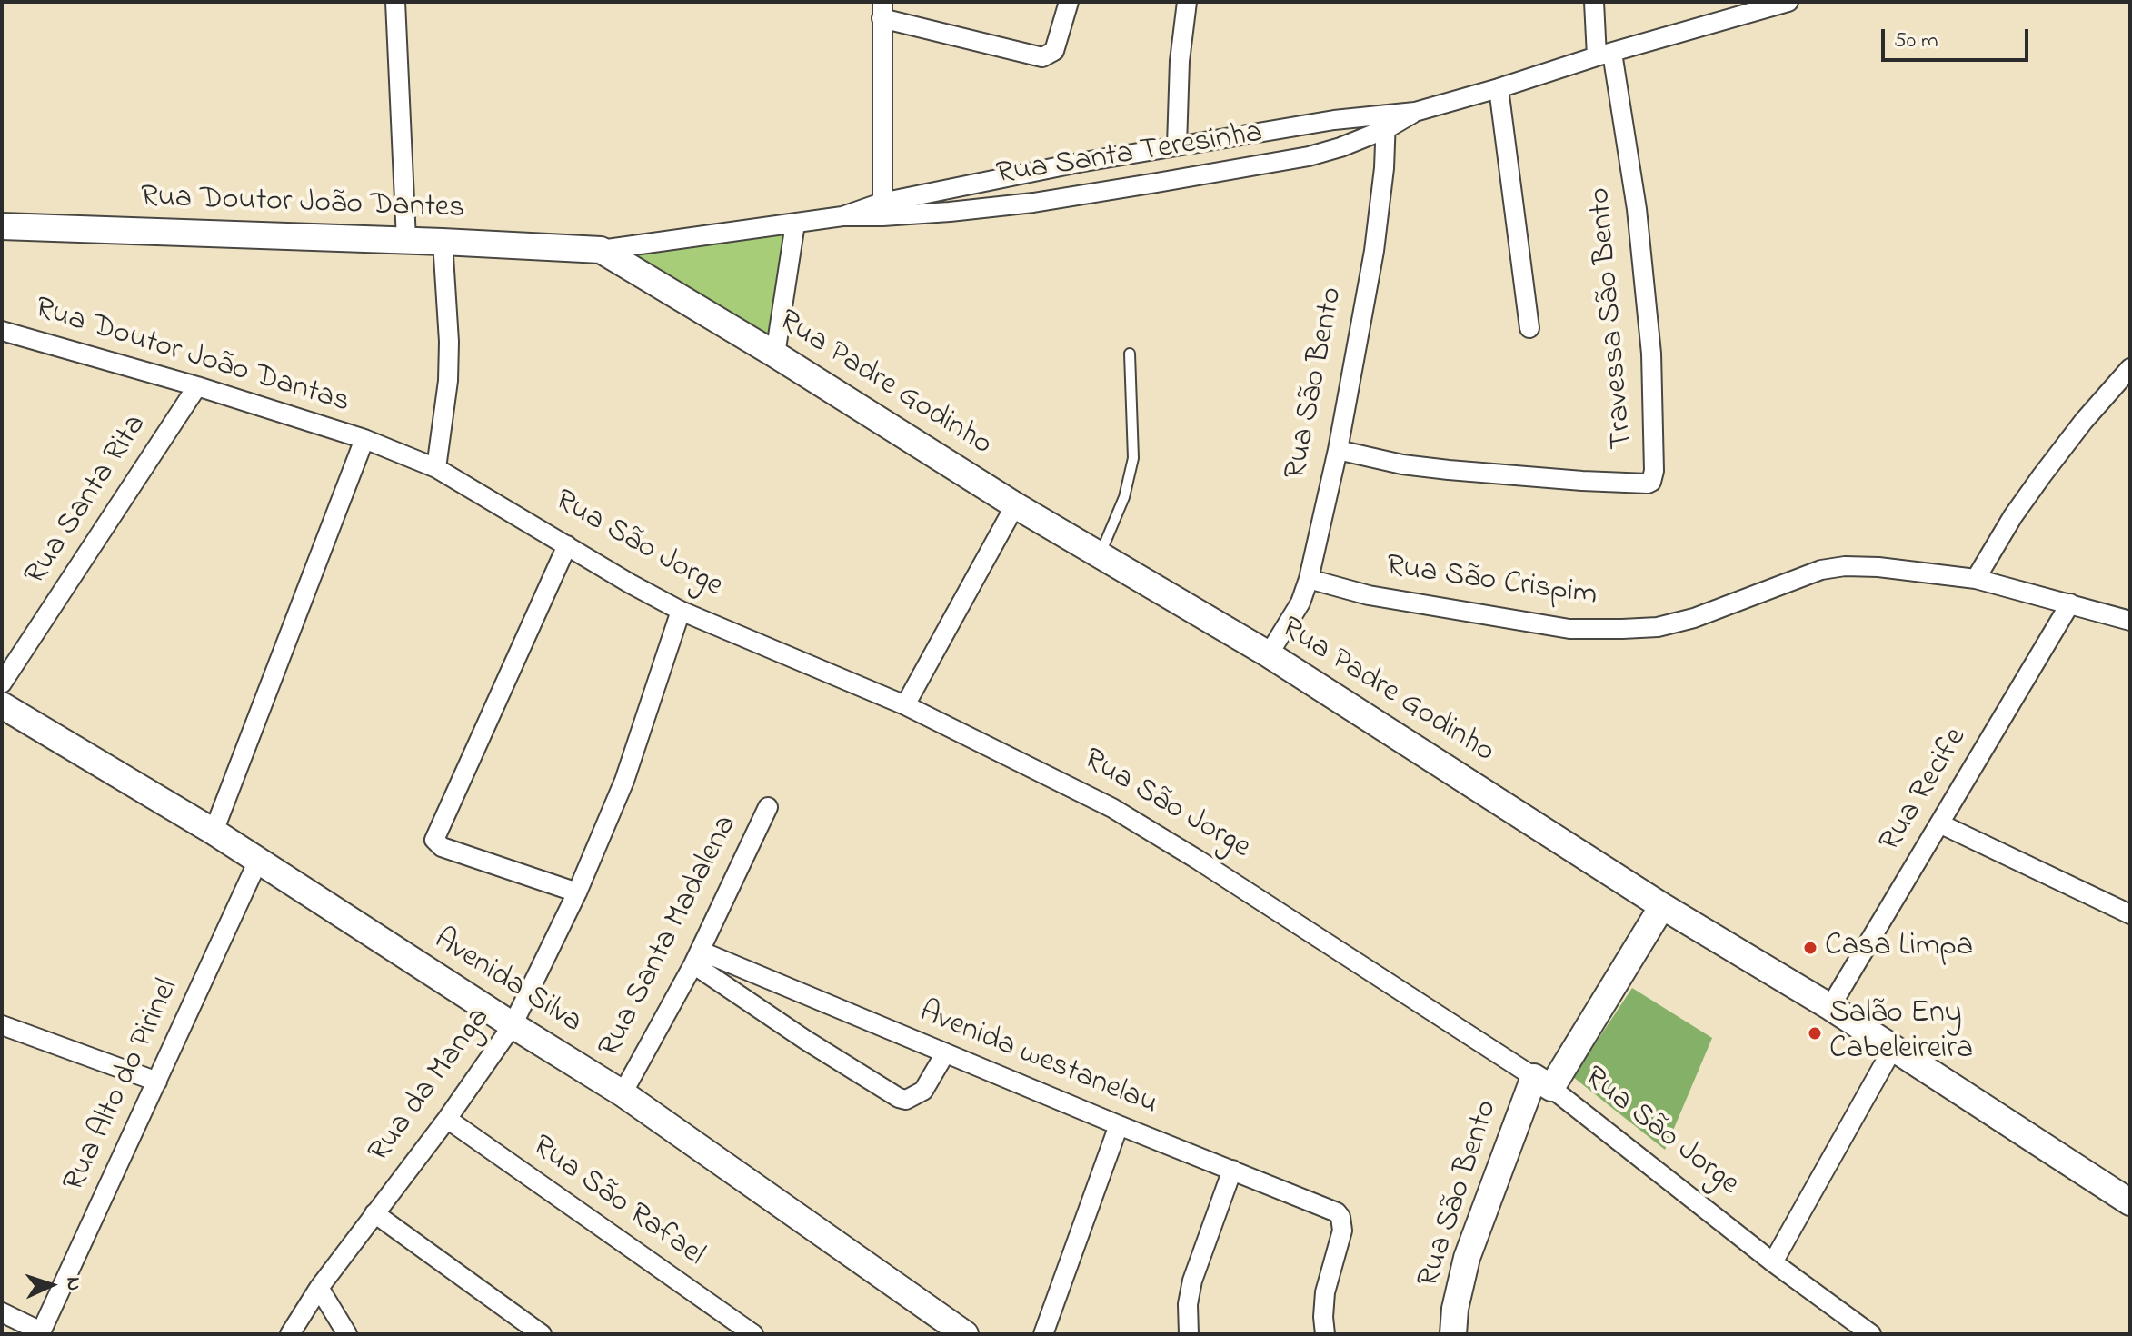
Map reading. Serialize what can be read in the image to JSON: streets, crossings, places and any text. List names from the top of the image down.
{
  "streets": {
    "street": [
      "Rua Santa Teresinha",
      "Rua Doutor João Dantes",
      "Travessa São Bento",
      "Rua Doutor João Dantas",
      "Rua São Bento",
      "Rua Padre Godinho",
      "Rua Santa Rita",
      "Rua São Jorge",
      "Rua São Crispim",
      "Rua Recife",
      "Rua Santa Madalena",
      "Avenida Silva",
      "Avenida westanelau",
      "Rua Alto do Pirinel",
      "Rua da Manga",
      "Rua São Rafael"
    ]
  },
  "crossings": [
    ["Rua Santa Teresinha", "Rua Doutor João Dantes"],
    ["Rua Santa Teresinha", "Travessa São Bento"],
    ["Rua Santa Teresinha", "Rua São Bento"],
    ["Rua Santa Teresinha", "Rua Padre Godinho"],
    ["Rua Doutor João Dantes", "Rua Padre Godinho"],
    ["Travessa São Bento", "Rua São Bento"],
    ["Rua Doutor João Dantas", "Rua Santa Rita"],
    ["Rua Doutor João Dantas", "Rua São Jorge"],
    ["Rua São Bento", "Rua Padre Godinho"],
    ["Rua São Bento", "Rua São Jorge"],
    ["Rua São Bento", "Rua São Crispim"],
    ["Rua Padre Godinho", "Rua Recife"],
    ["Rua São Jorge", "Rua da Manga"],
    ["Rua São Crispim", "Rua Recife"],
    ["Rua Santa Madalena", "Avenida Silva"],
    ["Rua Santa Madalena", "Avenida westanelau"],
    ["Avenida Silva", "Rua Alto do Pirinel"],
    ["Avenida Silva", "Rua da Manga"],
    ["Rua da Manga", "Rua São Rafael"]
  ],
  "places": ["Casa Limpa", "Salão Eny Cabeleireira"],
  "scale_bar": "50 m",
  "north": "right"
}
